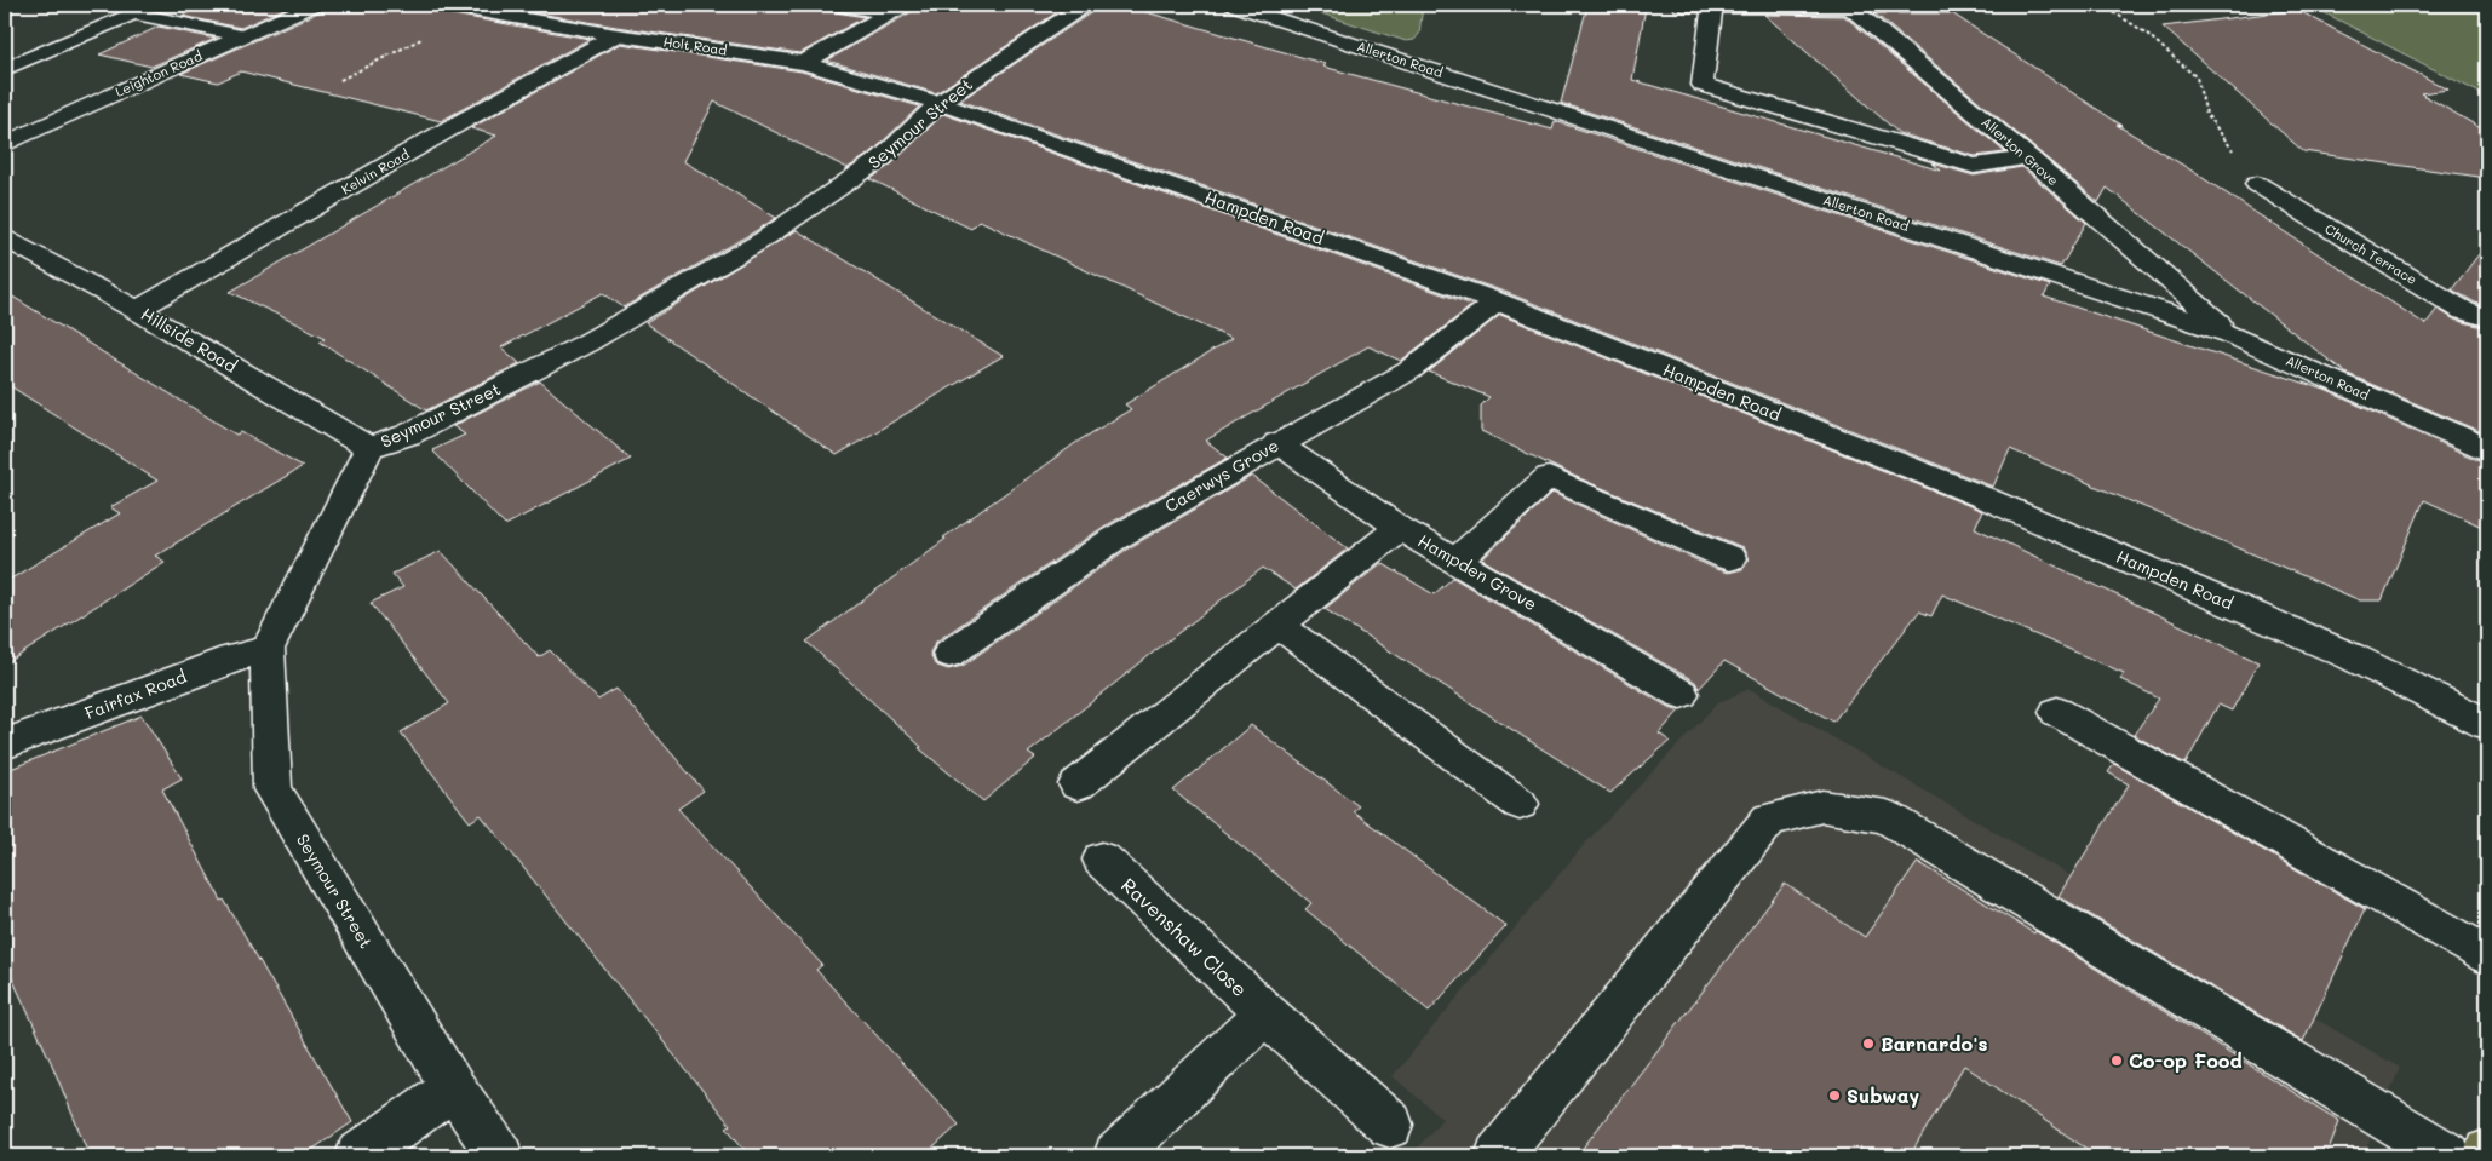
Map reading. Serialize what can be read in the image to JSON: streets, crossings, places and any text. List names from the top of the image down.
{
  "streets": {
    "street": [
      "Holt Road",
      "Allerton Road",
      "Leighton Road",
      "Seymour Street",
      "Allerton Grove",
      "Kelvin Road",
      "Hampden Road",
      "Church Terrace",
      "Hillside Road",
      "Caerwys Grove",
      "Hampden Grove",
      "Fairfax Road",
      "Ravenshaw Close"
    ]
  },
  "crossings": [
    ["Holt Road", "Seymour Street"],
    ["Holt Road", "Kelvin Road"],
    ["Holt Road", "Hampden Road"],
    ["Allerton Road", "Allerton Grove"],
    ["Seymour Street", "Hampden Road"],
    ["Seymour Street", "Hillside Road"],
    ["Seymour Street", "Fairfax Road"],
    ["Kelvin Road", "Hillside Road"],
    ["Hampden Road", "Caerwys Grove"],
    ["Caerwys Grove", "Hampden Grove"]
  ],
  "places": ["Barnardo's", "Co-op Food", "Subway"]
}
